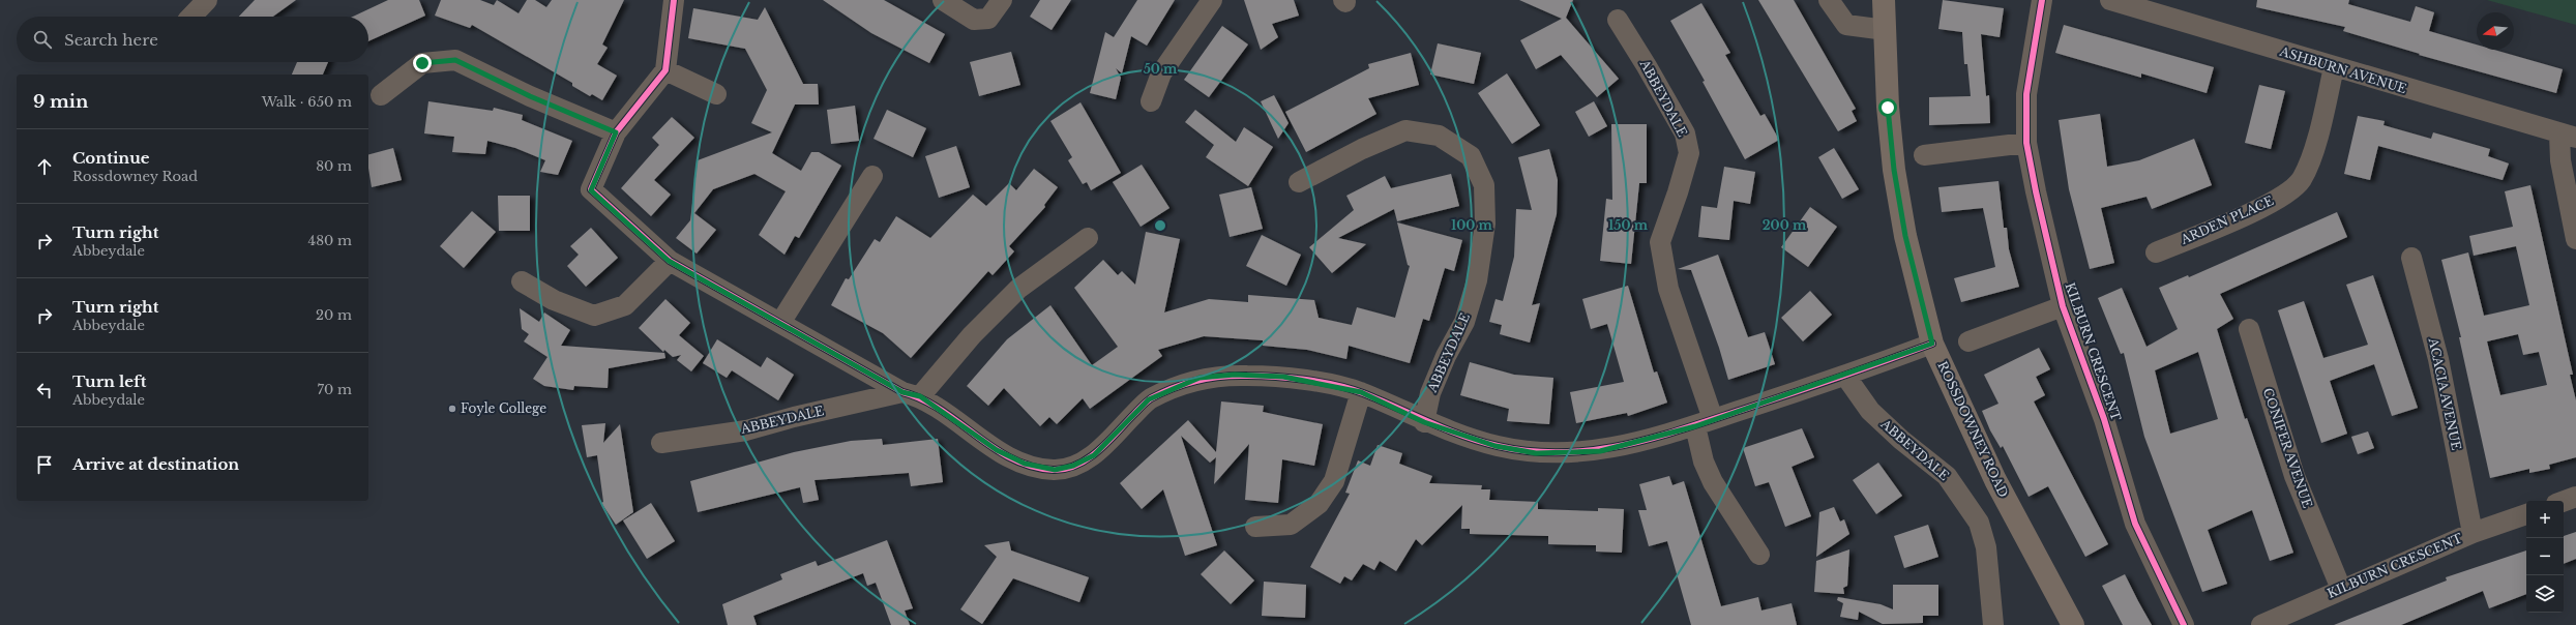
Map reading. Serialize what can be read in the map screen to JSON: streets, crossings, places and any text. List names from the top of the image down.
{
  "streets": {
    "main road": ["ROSSDOWNEY ROAD"],
    "street": [
      "ASHBURN AVENUE",
      "ABBEYDALE",
      "ARDEN PLACE",
      "KILBURN CRESCENT",
      "ACACIA AVENUE",
      "CONIFER AVENUE"
    ]
  },
  "crossings": [
    ["ASHBURN AVENUE", "ARDEN PLACE"],
    ["KILBURN CRESCENT", "ACACIA AVENUE"],
    ["KILBURN CRESCENT", "CONIFER AVENUE"]
  ],
  "places": ["Foyle College"],
  "north": "left",
  "page": {
    "search": "Search here",
    "heading": ["9 min", "Walk · 650 m"],
    "list": [
      ["Continue", "Rossdowney Road", "80 m"],
      ["Turn right", "Abbeydale", "480 m"],
      ["Turn right", "Abbeydale", "20 m"],
      ["Turn left", "Abbeydale", "70 m"],
      "Arrive at destination"
    ],
    "map_buttons": ["+", "−"]
  },
  "rings": [
    "50 m",
    "100 m",
    "150 m",
    "200 m"
  ]
}
